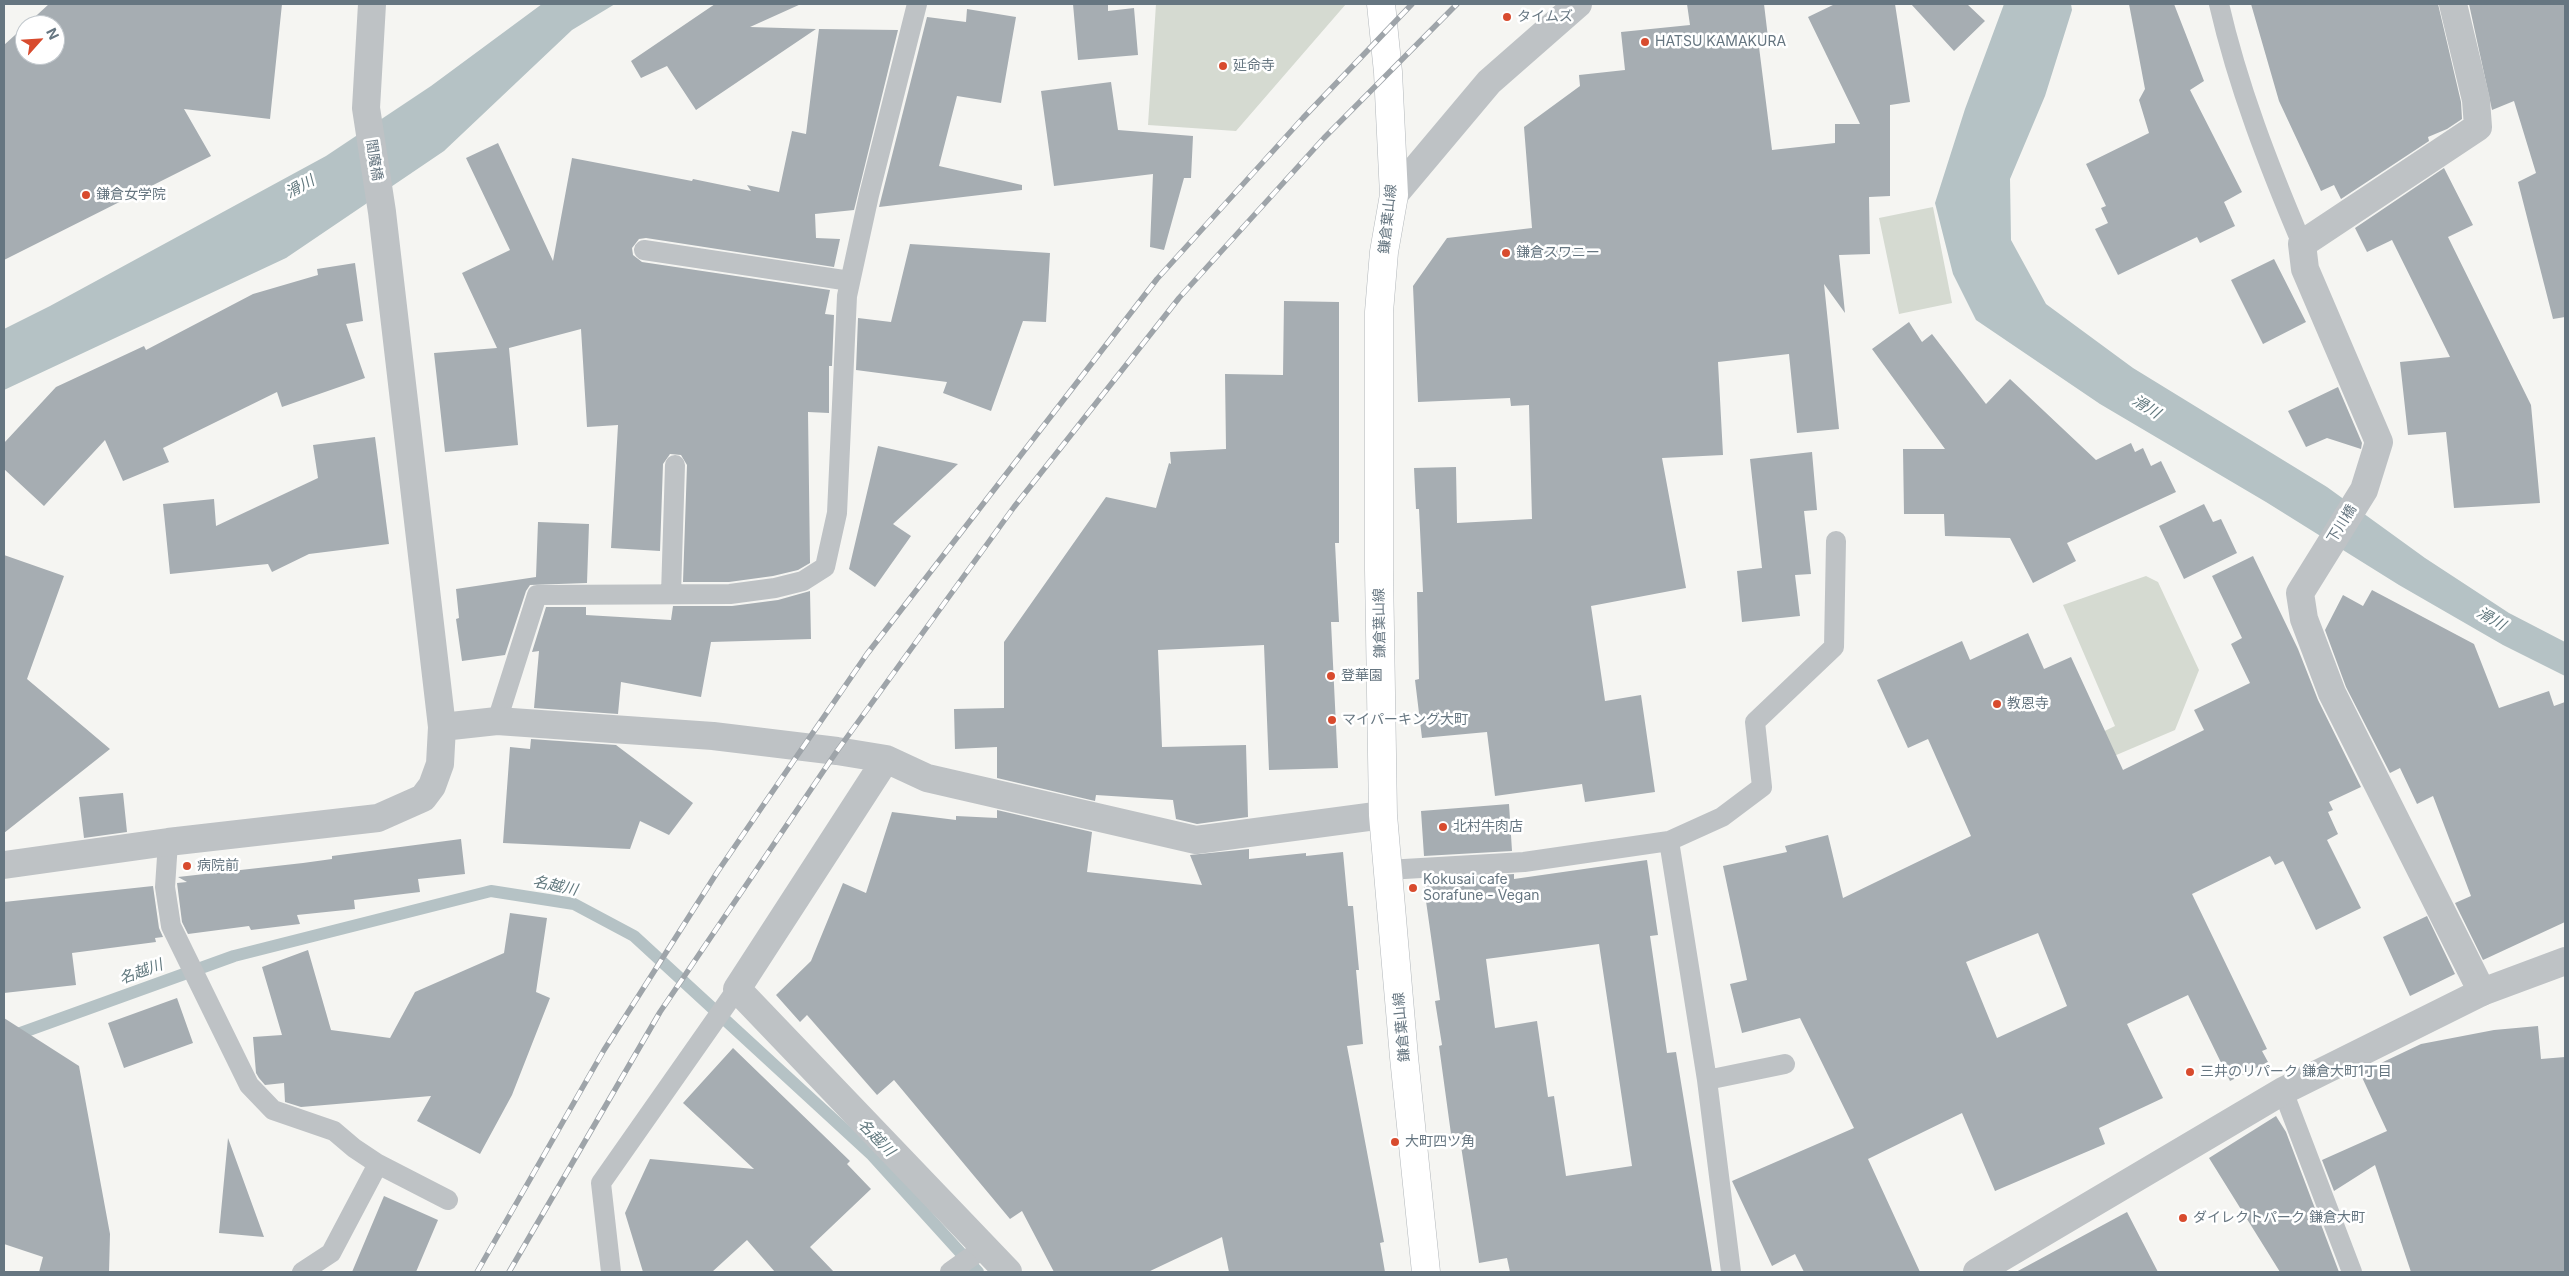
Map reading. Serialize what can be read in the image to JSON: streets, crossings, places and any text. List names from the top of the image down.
{
  "streets": {
    "main road": ["鎌倉葉山線"],
    "street": ["閻魔橋", "下川橋"]
  },
  "water": ["滑川", "名越川"],
  "places": [
    "タイムズ",
    "HATSU KAMAKURA",
    "延命寺",
    "鎌倉女学院",
    "鎌倉スワニー",
    "登華園",
    "教恩寺",
    "マイパーキング大町",
    "北村牛肉店",
    "病院前",
    "Kokusai cafe Sorafune - Vegan",
    "三井のリパーク 鎌倉大町1丁目",
    "大町四ツ角",
    "ダイレクトパーク 鎌倉大町"
  ],
  "north": "top right"
}
